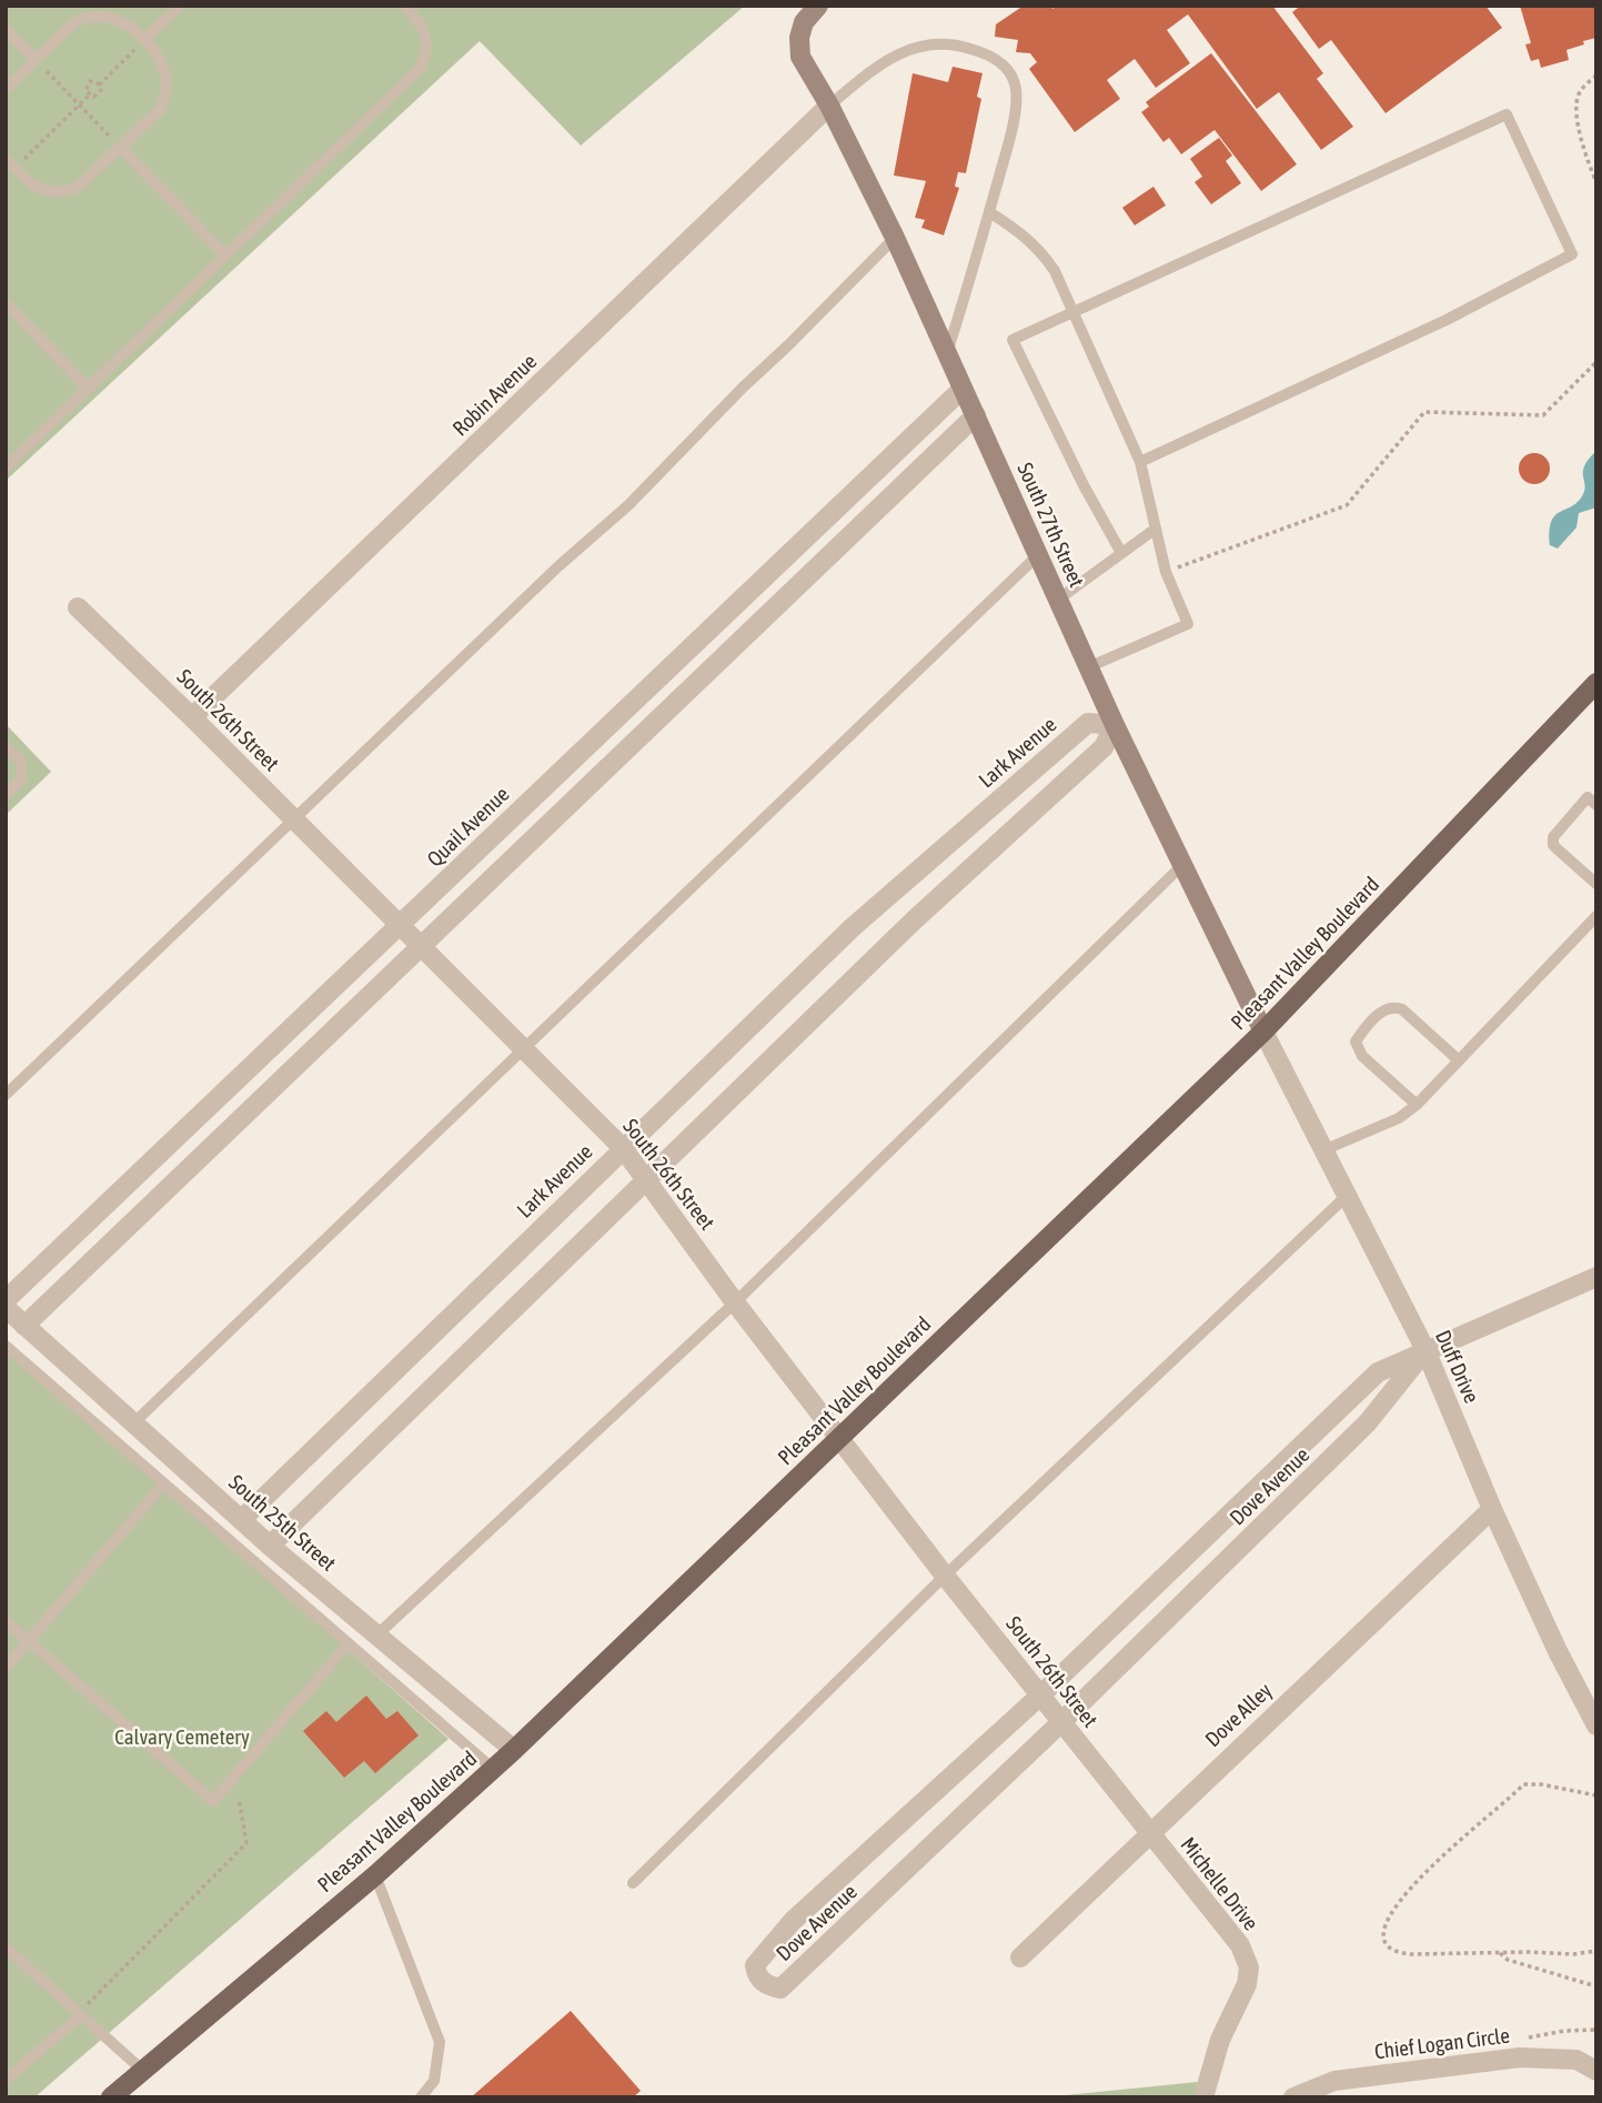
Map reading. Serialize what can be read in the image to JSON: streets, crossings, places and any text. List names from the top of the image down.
{
  "streets": {
    "main road": ["Pleasant Valley Boulevard"],
    "street": [
      "Robin Avenue",
      "South 27th Street",
      "South 26th Street",
      "Lark Avenue",
      "Quail Avenue",
      "Duff Drive",
      "Dove Avenue",
      "South 25th Street",
      "Dove Alley",
      "Michelle Drive",
      "Chief Logan Circle"
    ]
  },
  "crossings": [
    ["Robin Avenue", "South 27th Street"],
    ["Robin Avenue", "South 26th Street"],
    ["South 27th Street", "Lark Avenue"],
    ["South 27th Street", "Quail Avenue"],
    ["South 27th Street", "Pleasant Valley Boulevard"],
    ["South 27th Street", "Duff Drive"],
    ["South 26th Street", "Lark Avenue"],
    ["South 26th Street", "Quail Avenue"],
    ["South 26th Street", "Pleasant Valley Boulevard"],
    ["South 26th Street", "Dove Avenue"],
    ["South 26th Street", "Dove Alley"],
    ["South 26th Street", "Michelle Drive"],
    ["Lark Avenue", "South 25th Street"],
    ["Pleasant Valley Boulevard", "Duff Drive"],
    ["Pleasant Valley Boulevard", "South 25th Street"],
    ["Duff Drive", "Dove Avenue"],
    ["Duff Drive", "Dove Alley"],
    ["Dove Alley", "Michelle Drive"]
  ],
  "parks": ["Calvary Cemetery"]
}
